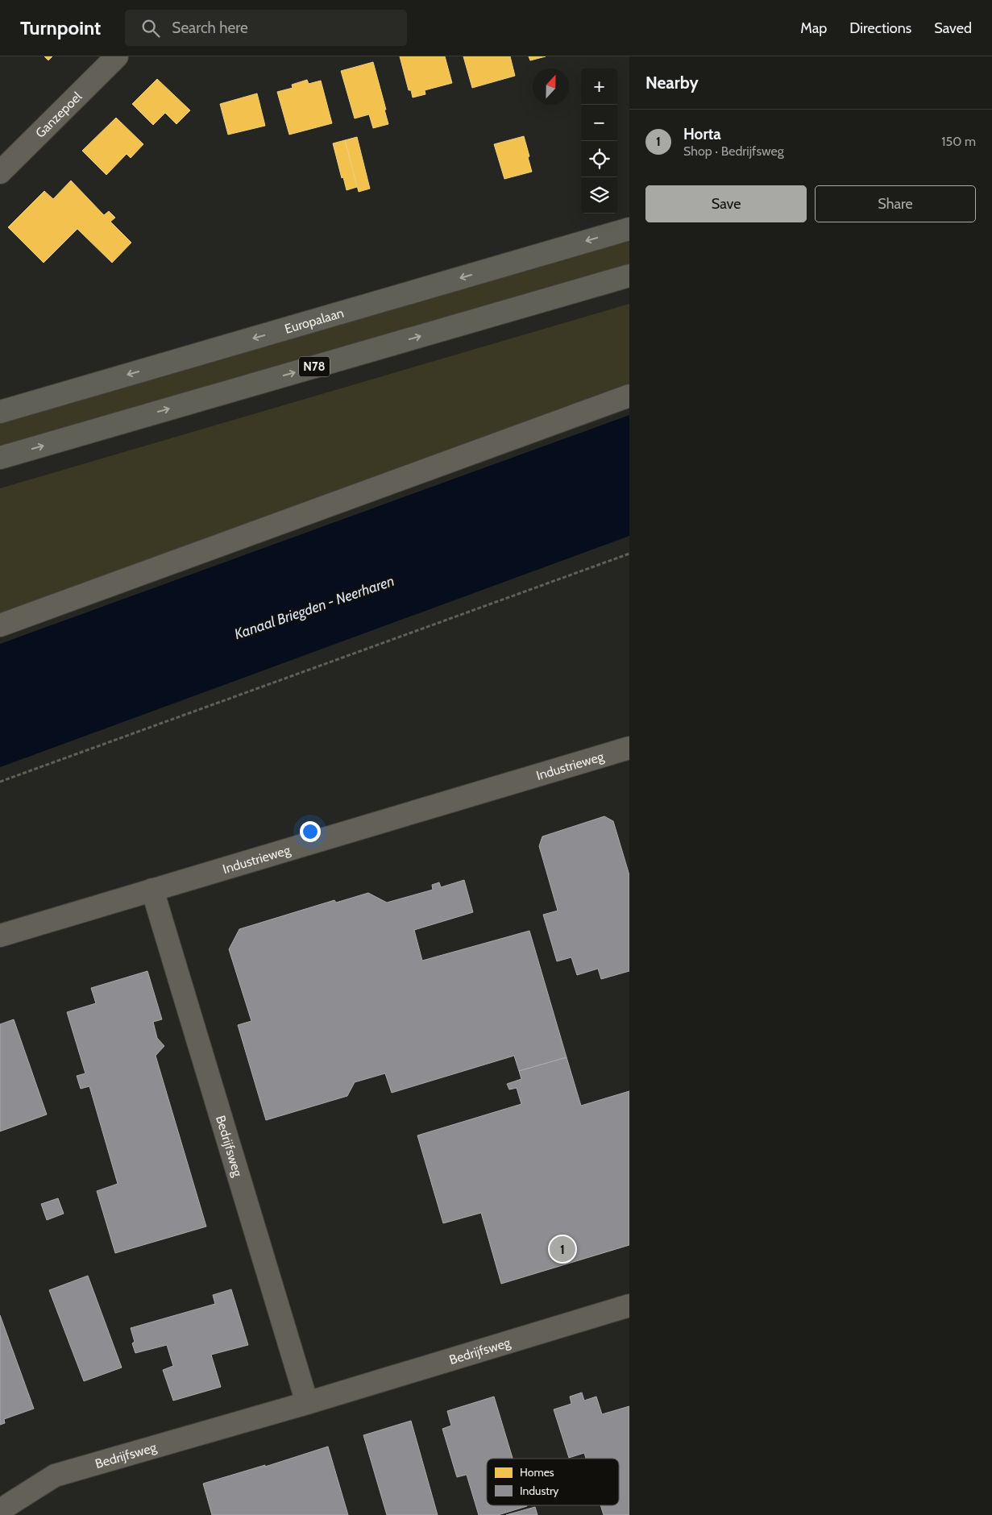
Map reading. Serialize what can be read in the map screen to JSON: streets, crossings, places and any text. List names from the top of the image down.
{
  "streets": {
    "main road": ["Europalaan", "N78"],
    "street": ["Ganzepoel", "Industrieweg", "Bedrijfsweg"]
  },
  "crossings": [
    ["Industrieweg", "Bedrijfsweg"]
  ],
  "water": ["Kanaal Briegden - Neerharen"],
  "legend": ["Homes", "Industry"],
  "north": "top",
  "page": {
    "header": "Turnpoint",
    "search": "Search here",
    "nav": ["Map", "Directions", "Saved"],
    "heading": "Nearby",
    "map_buttons": ["+", "−"],
    "list": [
      {
        "mark": "1",
        "name": "Horta",
        "note": "Shop · Bedrijfsweg",
        "value": "150 m"
      }
    ],
    "buttons": ["Save", "Share"],
    "pins": "1"
  }
}
